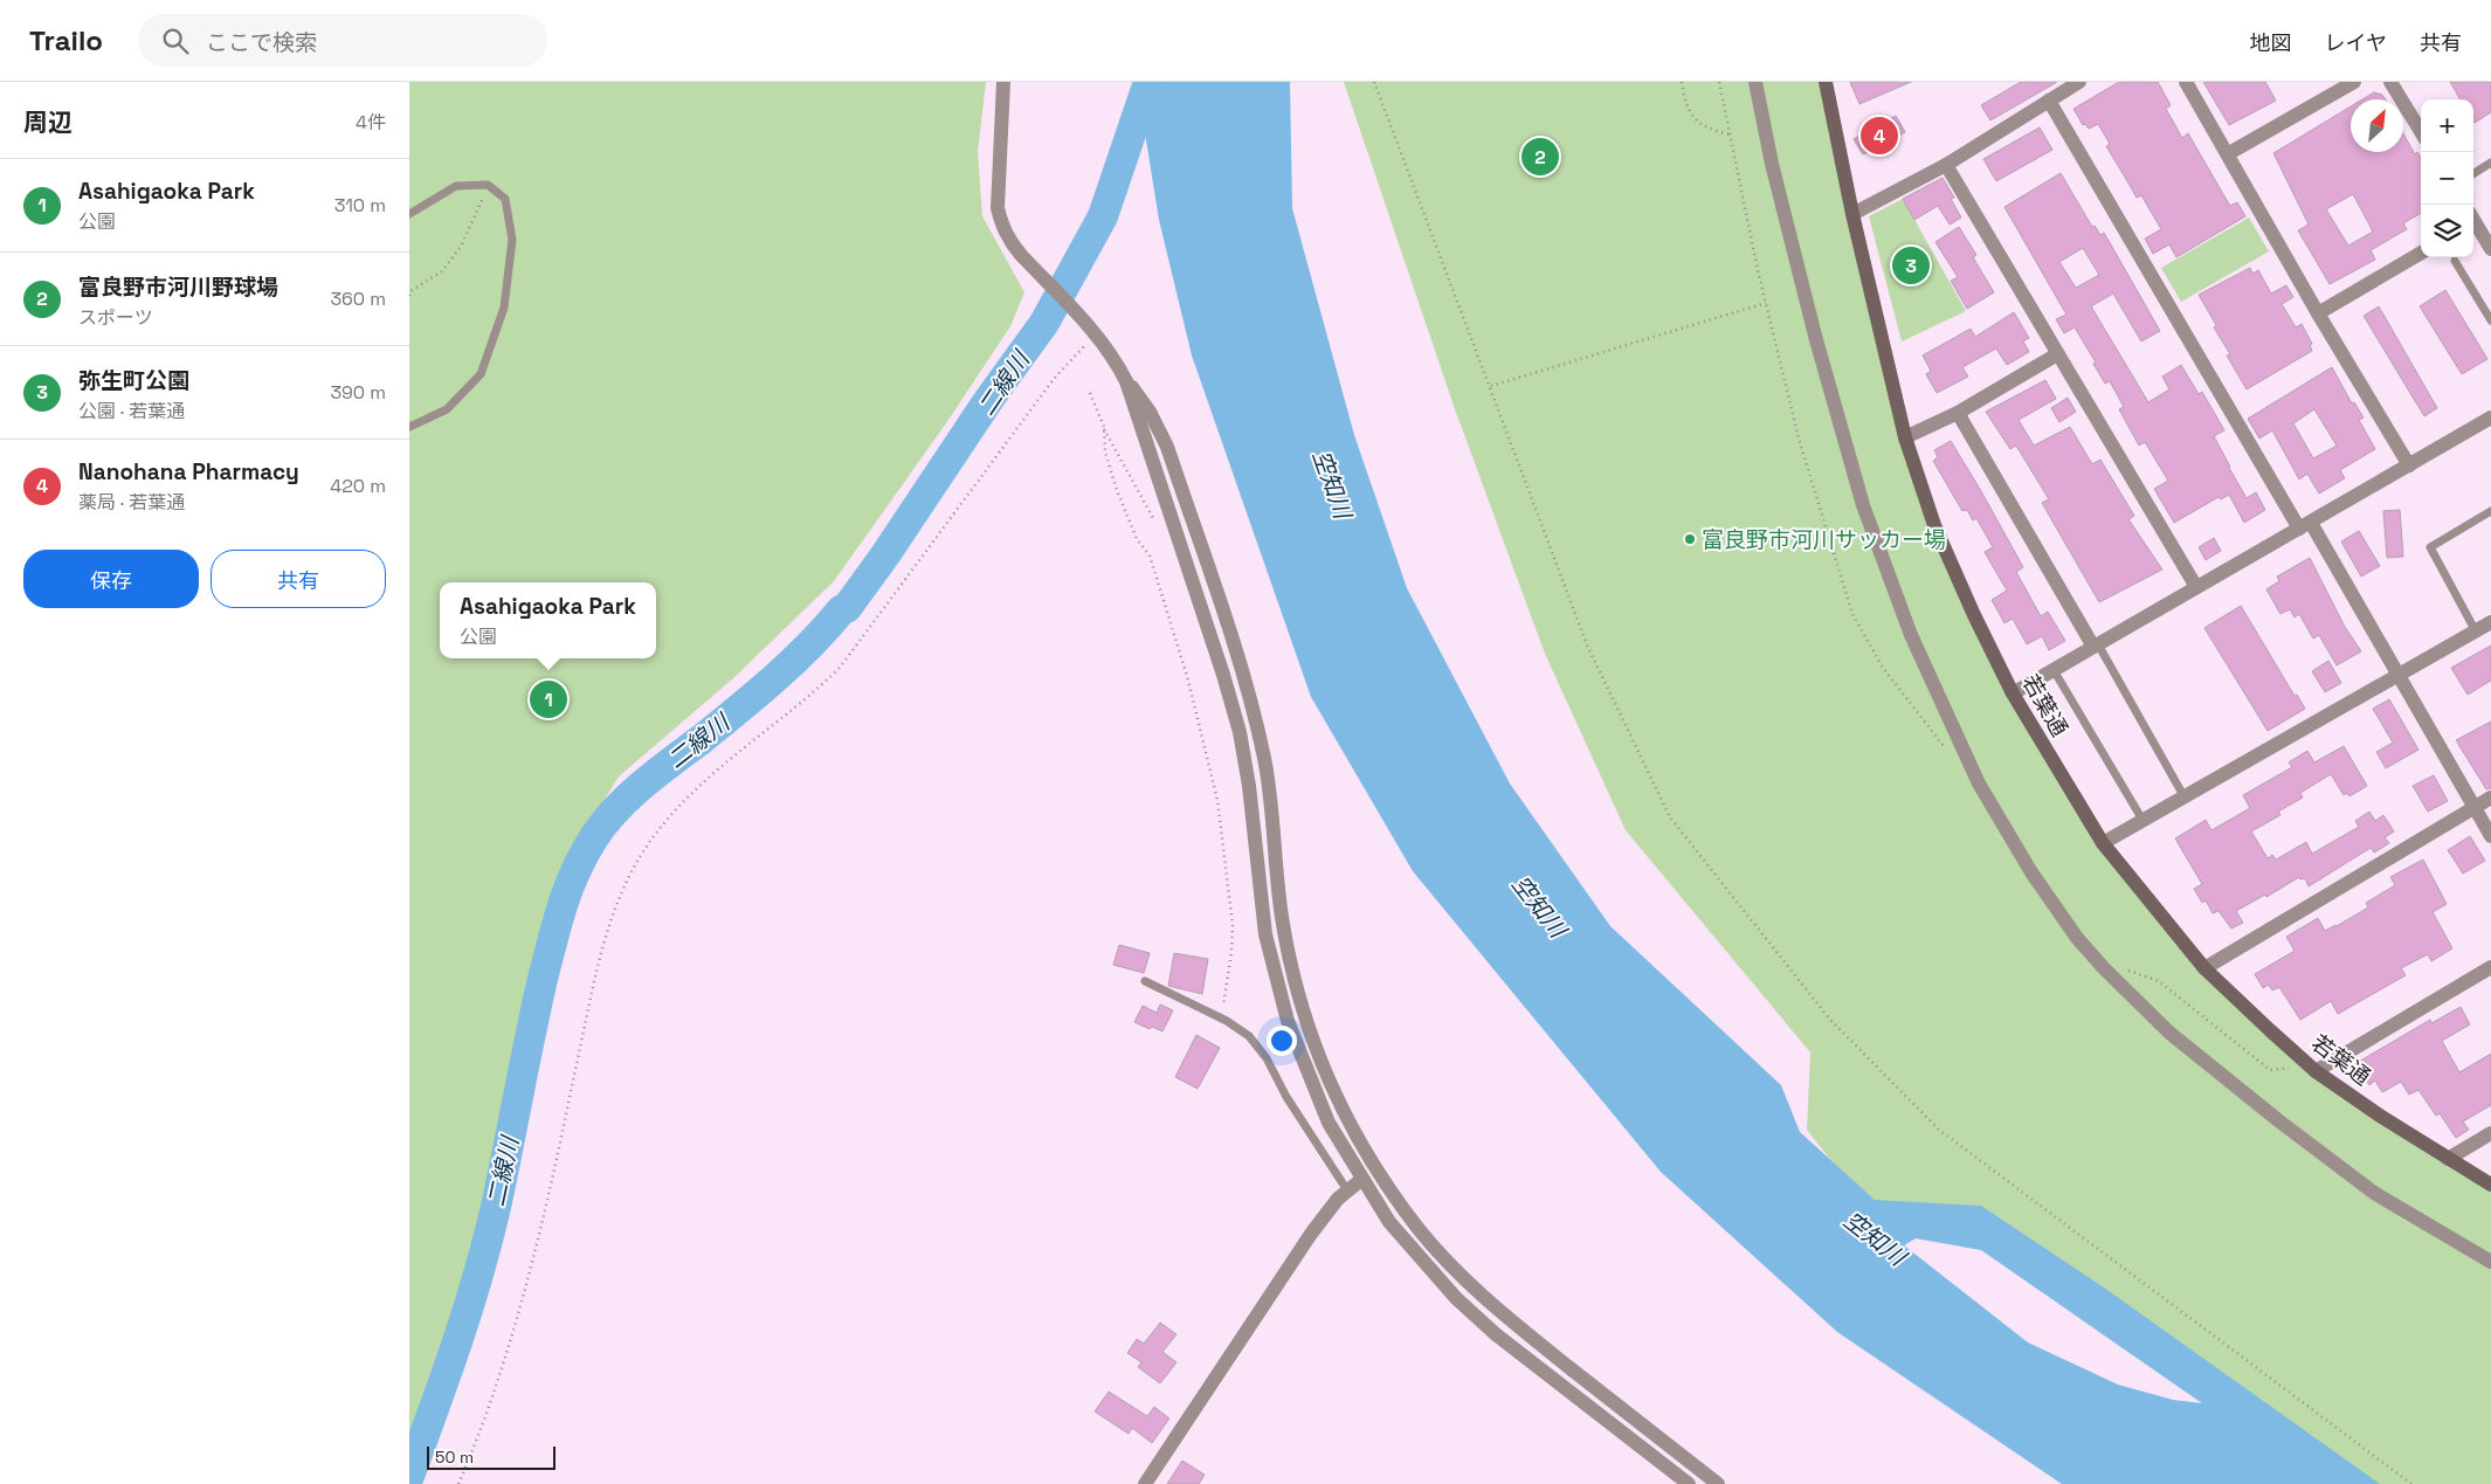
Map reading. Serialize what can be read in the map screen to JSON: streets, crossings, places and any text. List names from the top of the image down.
{
  "streets": {
    "street": ["若葉通"]
  },
  "water": ["二線川", "空知川"],
  "places": ["富良野市河川サッカー場"],
  "scale_bar": "50 m",
  "north": "top right",
  "page": {
    "header": "Trailo",
    "search": "ここで検索",
    "nav": ["地図", "レイヤ", "共有"],
    "heading": ["周辺", "4件"],
    "map_buttons": ["+", "−"],
    "pins": [
      "4",
      "2",
      "3",
      "1"
    ],
    "list": [
      {
        "mark": "1",
        "name": "Asahigaoka Park",
        "note": "公園",
        "value": "310 m"
      },
      {
        "mark": "2",
        "name": "富良野市河川野球場",
        "note": "スポーツ",
        "value": "360 m"
      },
      {
        "mark": "3",
        "name": "弥生町公園",
        "note": "公園 · 若葉通",
        "value": "390 m"
      },
      {
        "mark": "4",
        "name": "Nanohana Pharmacy",
        "note": "薬局 · 若葉通",
        "value": "420 m"
      }
    ],
    "buttons": ["保存", "共有"],
    "popup": ["Asahigaoka Park", "公園"],
    "scale": "50 m"
  }
}
